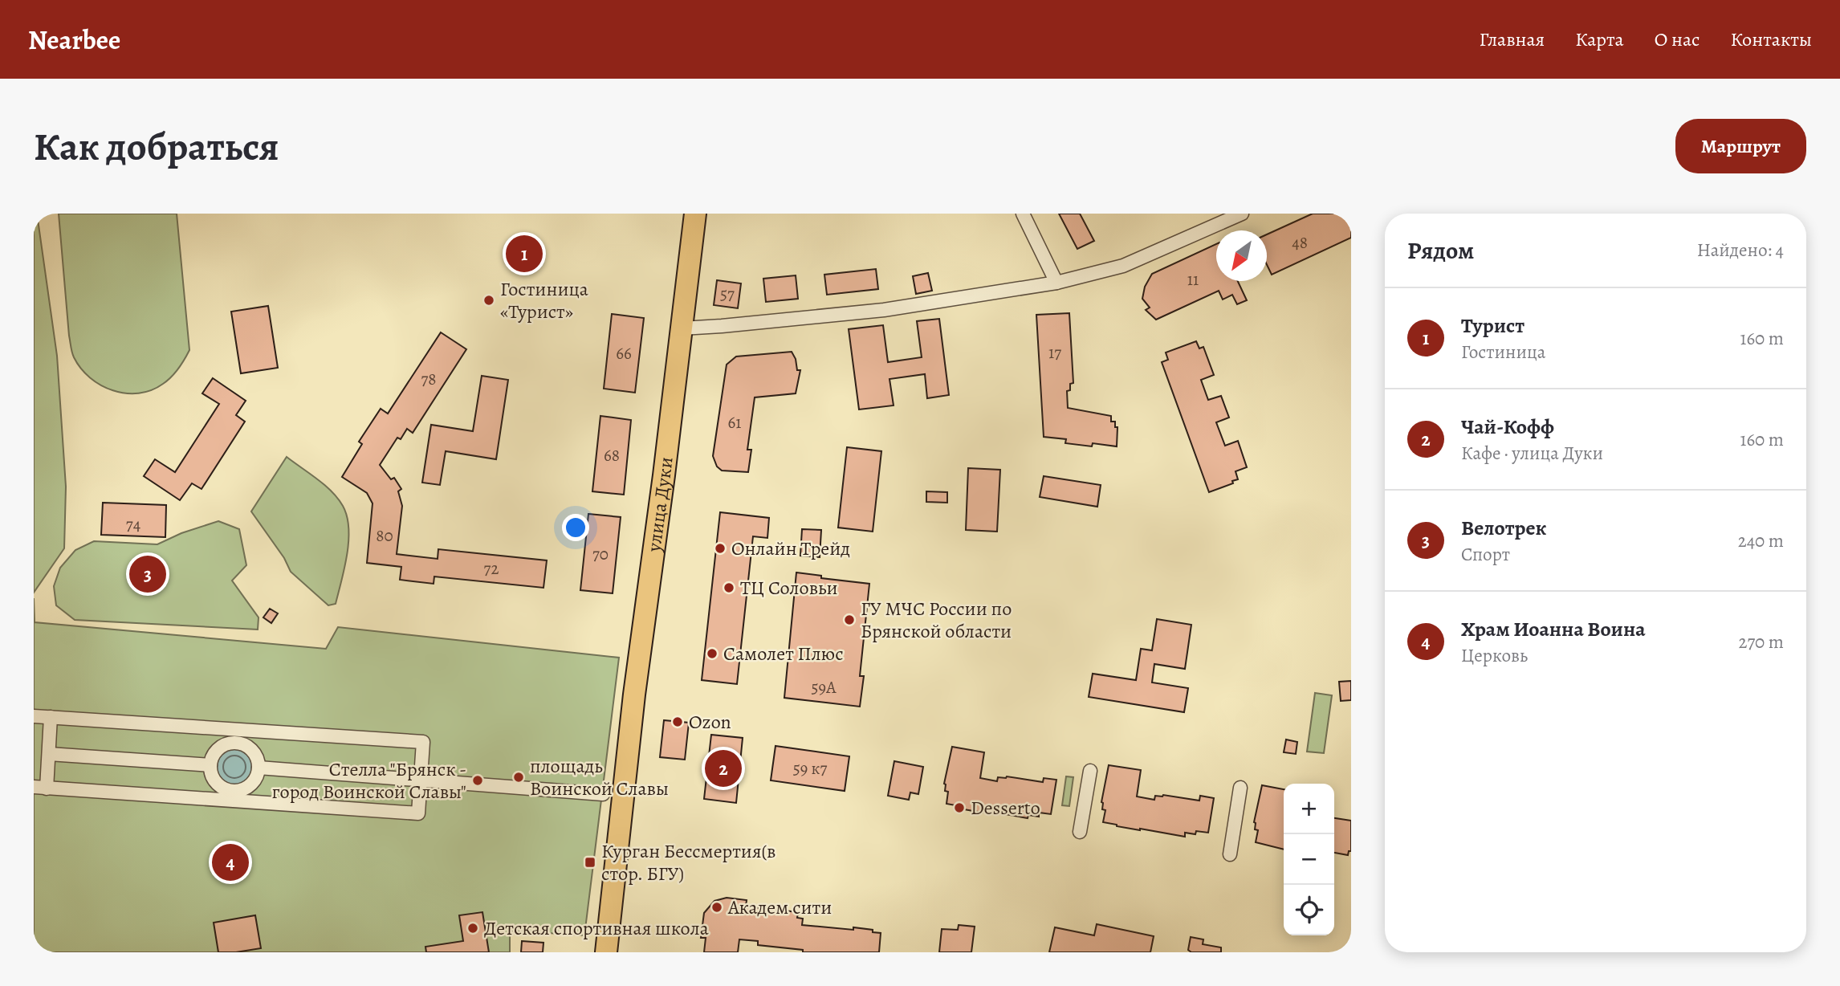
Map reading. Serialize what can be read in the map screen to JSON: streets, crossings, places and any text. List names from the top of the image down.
{
  "streets": {
    "main road": ["улица Дуки"]
  },
  "places": {
    "other": [
      "Гостиница «Турист»",
      "Онлайн Трейд",
      "ТЦ Соловьи",
      "ГУ МЧС России по Брянской области",
      "Самолет Плюс",
      "Ozon",
      "площадь Воинской Славы",
      "Стелла \"Брянск - город Воинской Славы\"",
      "Desserto",
      "Академ сити",
      "Детская спортивная школа"
    ],
    "transit": ["Курган Бессмертия(в стор. БГУ)"]
  },
  "house_numbers": [
    "48",
    "11",
    "57",
    "17",
    "66",
    "78",
    "61",
    "68",
    "74",
    "80",
    "70",
    "72",
    "59А",
    "59 к7"
  ],
  "north": "bottom left",
  "page": {
    "header": "Nearbee",
    "nav": [
      "Главная",
      "Карта",
      "О нас",
      "Контакты"
    ],
    "buttons": "Маршрут",
    "title": "Как добраться",
    "heading": ["Рядом", "Найдено: 4"],
    "pins": [
      "1",
      "3",
      "2",
      "4"
    ],
    "list": [
      {
        "mark": "1",
        "name": "Турист",
        "note": "Гостиница",
        "value": "160 m"
      },
      {
        "mark": "2",
        "name": "Чай-Кофф",
        "note": "Кафе · улица Дуки",
        "value": "160 m"
      },
      {
        "mark": "3",
        "name": "Велотрек",
        "note": "Спорт",
        "value": "240 m"
      },
      {
        "mark": "4",
        "name": "Храм Иоанна Воина",
        "note": "Церковь",
        "value": "270 m"
      }
    ],
    "map_buttons": ["+", "−"]
  }
}
